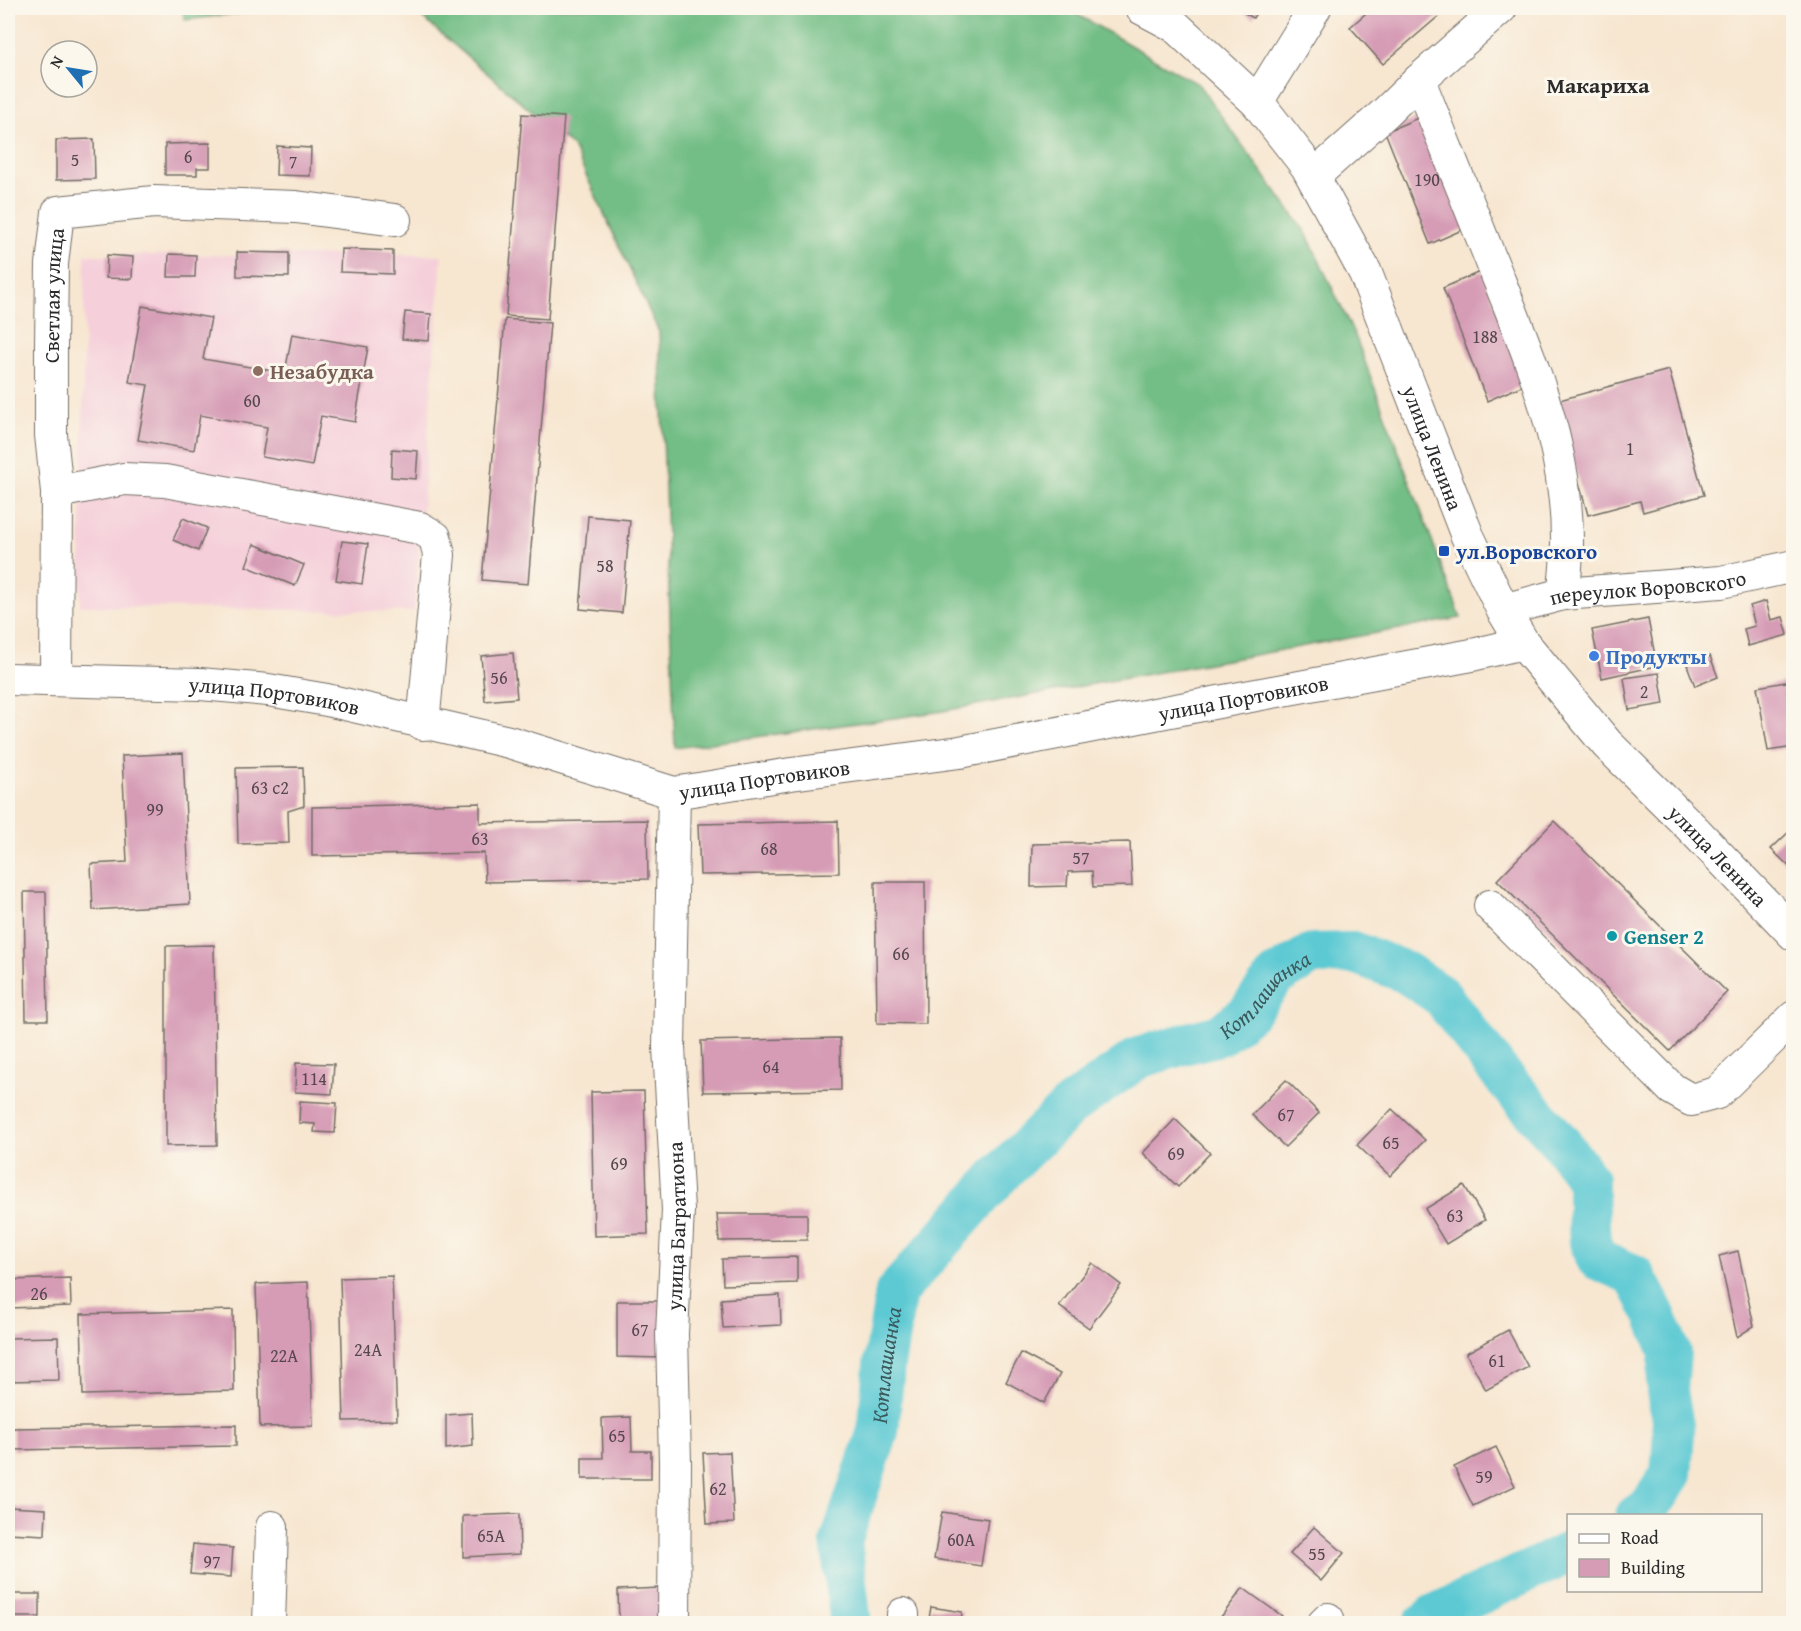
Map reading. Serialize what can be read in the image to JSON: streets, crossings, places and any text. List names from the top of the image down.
{
  "streets": {
    "main road": ["улица Ленина"],
    "street": [
      "Светлая улица",
      "переулок Воровского",
      "улица Портовиков",
      "улица Багратиона"
    ]
  },
  "crossings": [
    ["Светлая улица", "улица Портовиков"],
    ["улица Ленина", "переулок Воровского"],
    ["улица Ленина", "улица Портовиков"],
    ["улица Портовиков", "улица Багратиона"]
  ],
  "districts": ["Макариха"],
  "water": ["Котлашанка"],
  "places": {
    "other": ["Незабудка", "Продукты", "Genser 2"],
    "transit": ["ул.Воровского"]
  },
  "house_numbers": [
    "6",
    "5",
    "7",
    "190",
    "188",
    "60",
    "1",
    "58",
    "56",
    "2",
    "63 с2",
    "99",
    "63",
    "68",
    "57",
    "66",
    "64",
    "114",
    "67",
    "65",
    "69",
    "69",
    "63",
    "26",
    "67",
    "24А",
    "22А",
    "61",
    "65",
    "59",
    "62",
    "65А",
    "60А",
    "55",
    "97"
  ],
  "legend": ["Road", "Building"],
  "north": "top left"
}
